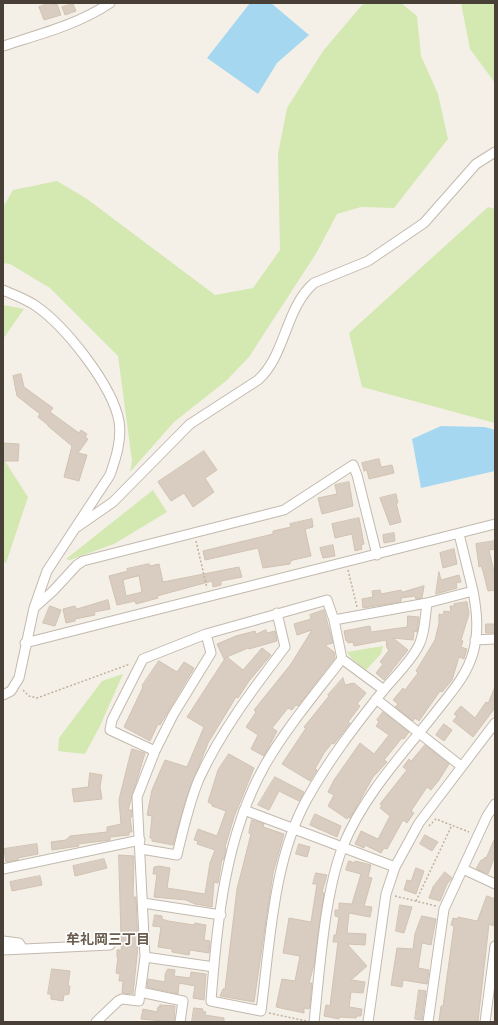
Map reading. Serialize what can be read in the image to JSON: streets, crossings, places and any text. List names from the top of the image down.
{
  "districts": ["牟礼岡三丁目"]
}
